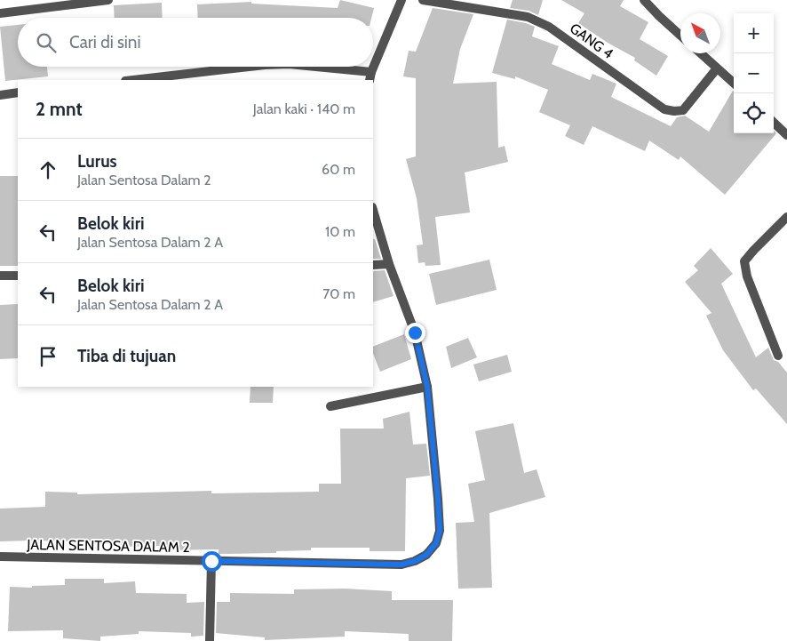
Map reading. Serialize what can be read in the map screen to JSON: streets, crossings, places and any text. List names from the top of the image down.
{
  "streets": {
    "street": ["GANG 4", "JALAN SENTOSA DALAM 2"]
  },
  "north": "top left",
  "page": {
    "map_buttons": ["+", "−"],
    "search": "Cari di sini",
    "heading": ["2 mnt", "Jalan kaki · 140 m"],
    "list": [
      ["Lurus", "Jalan Sentosa Dalam 2", "60 m"],
      ["Belok kiri", "Jalan Sentosa Dalam 2 A", "10 m"],
      ["Belok kiri", "Jalan Sentosa Dalam 2 A", "70 m"],
      "Tiba di tujuan"
    ]
  }
}
